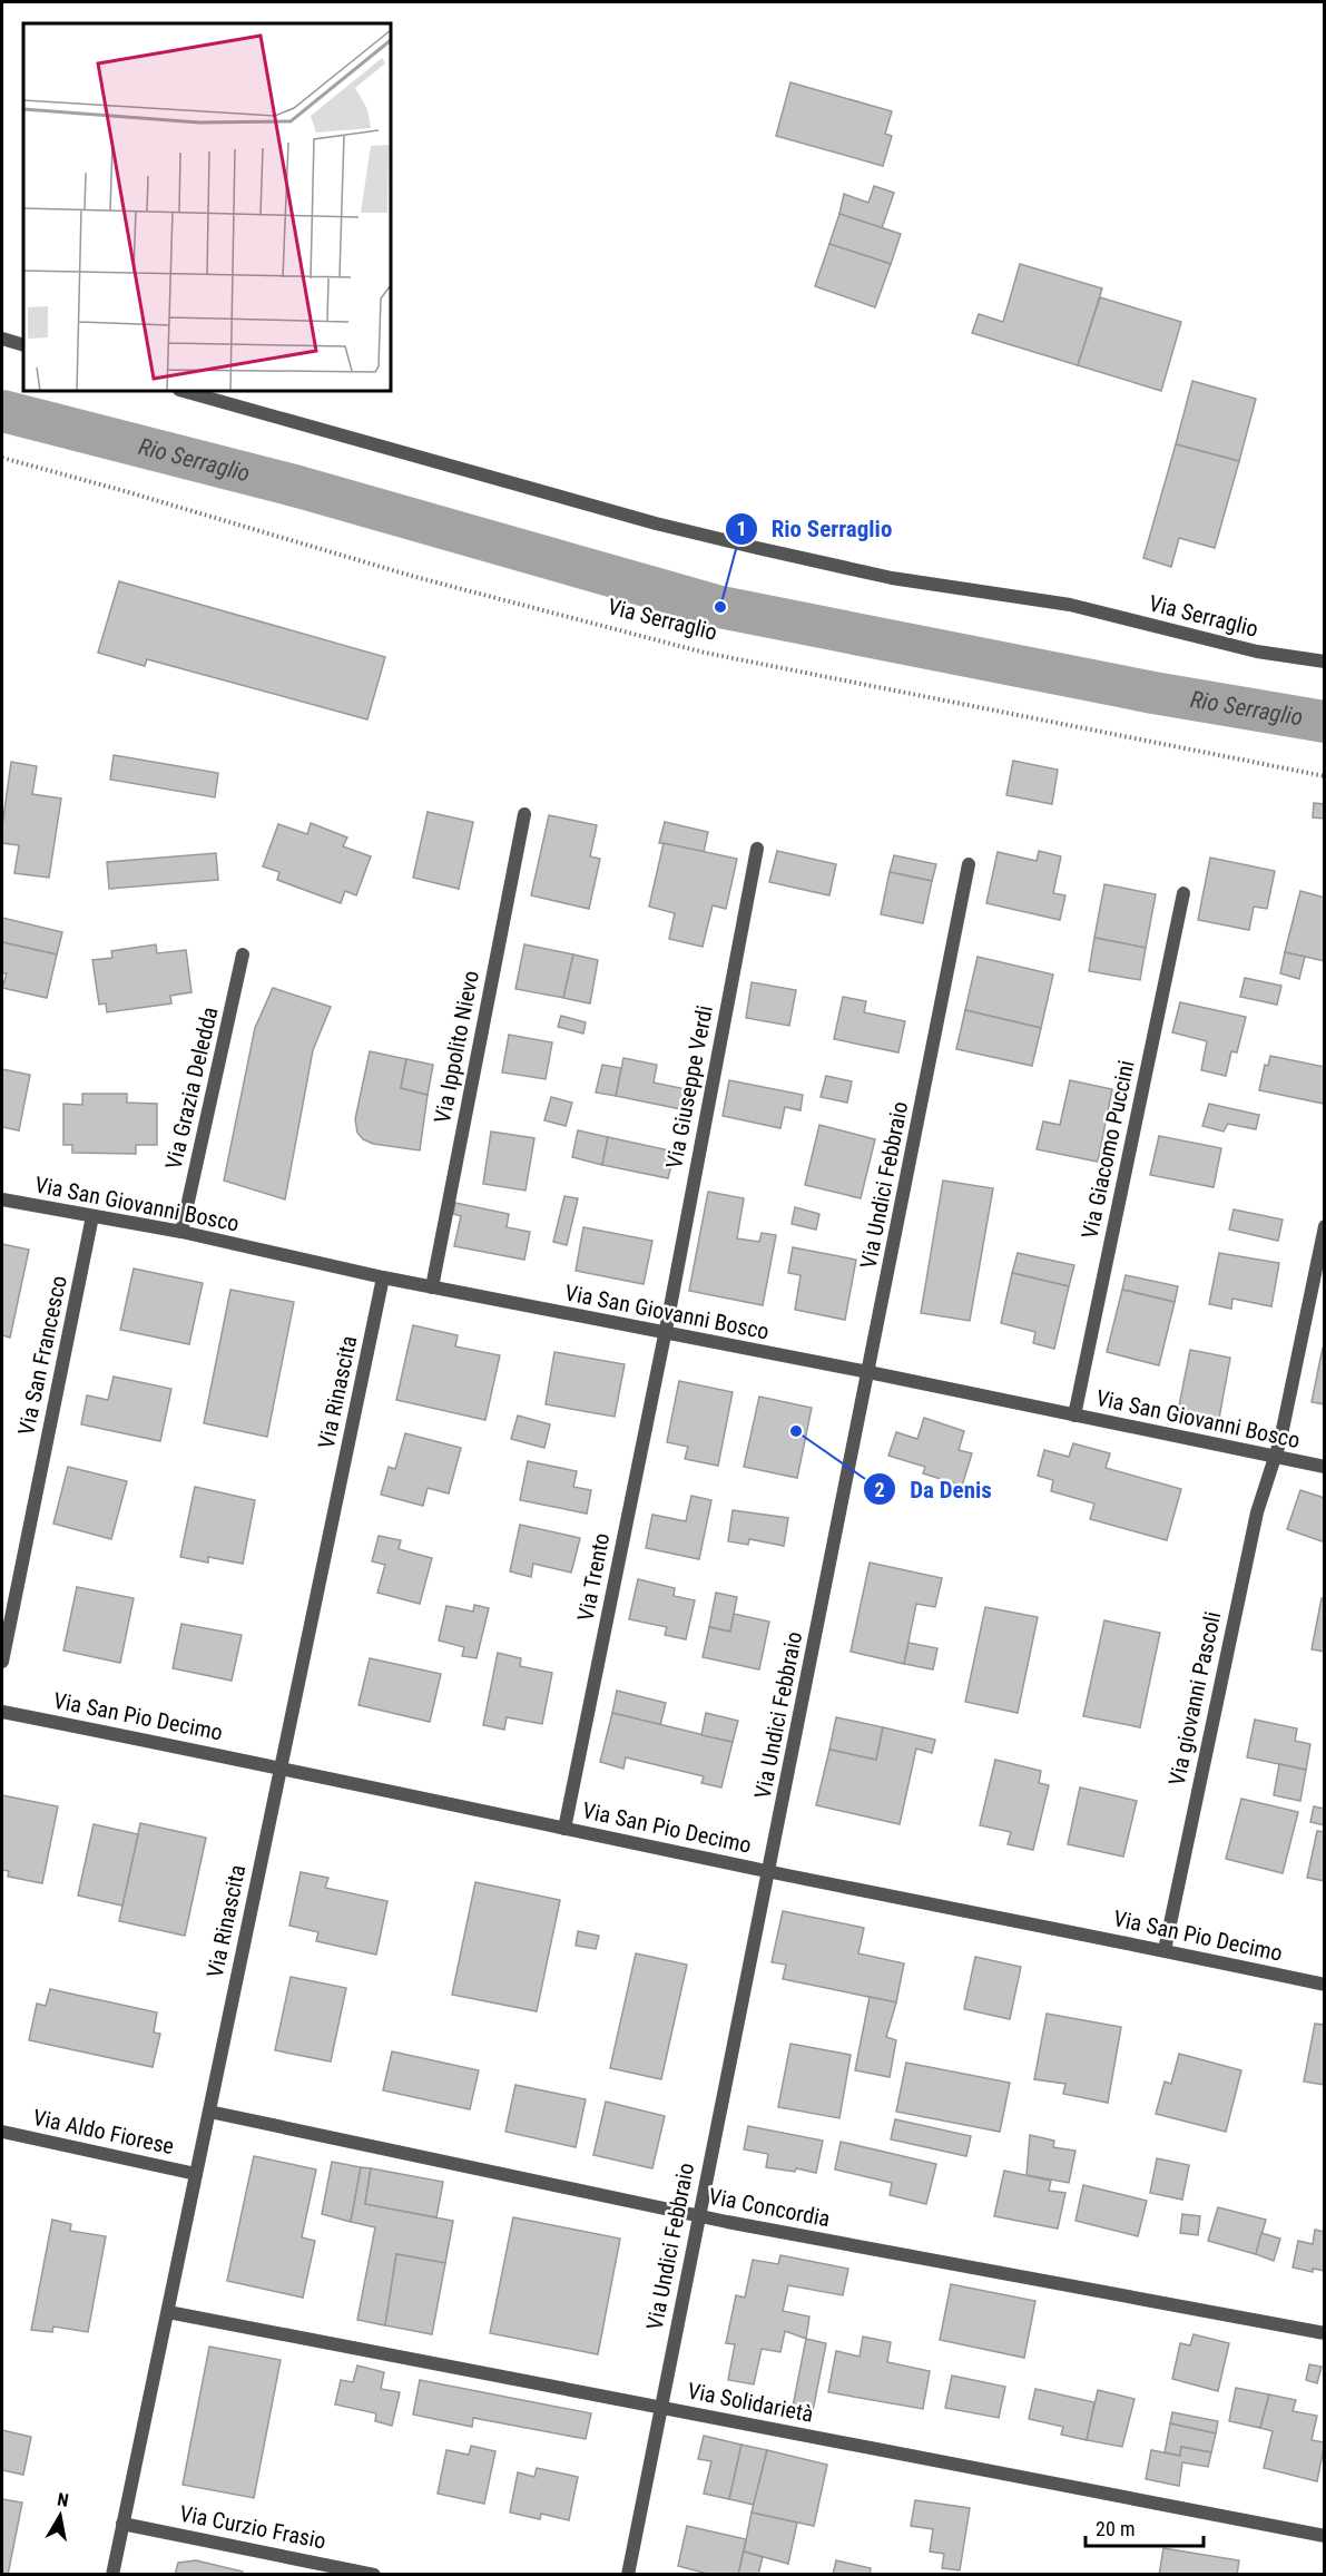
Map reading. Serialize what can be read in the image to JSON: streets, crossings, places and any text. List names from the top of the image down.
{
  "streets": {
    "street": [
      "Via Serraglio",
      "Via Ippolito Nievo",
      "Via Giuseppe Verdi",
      "Via Grazia Deledda",
      "Via Giacomo Puccini",
      "Via Undici Febbraio",
      "Via San Giovanni Bosco",
      "Via San Francesco",
      "Via Rinascita",
      "Via Trento",
      "Via giovanni Pascoli",
      "Via San Pio Decimo",
      "Via Aldo Fiorese",
      "Via Concordia",
      "Via Solidarietà",
      "Via Curzio Frasio"
    ]
  },
  "crossings": [
    ["Via Ippolito Nievo", "Via San Giovanni Bosco"],
    ["Via Giuseppe Verdi", "Via San Giovanni Bosco"],
    ["Via Giuseppe Verdi", "Via Trento"],
    ["Via Grazia Deledda", "Via San Giovanni Bosco"],
    ["Via Giacomo Puccini", "Via San Giovanni Bosco"],
    ["Via Undici Febbraio", "Via San Giovanni Bosco"],
    ["Via Undici Febbraio", "Via San Pio Decimo"],
    ["Via Undici Febbraio", "Via Concordia"],
    ["Via Undici Febbraio", "Via Solidarietà"],
    ["Via San Giovanni Bosco", "Via San Francesco"],
    ["Via San Giovanni Bosco", "Via Rinascita"],
    ["Via San Giovanni Bosco", "Via Trento"],
    ["Via San Giovanni Bosco", "Via giovanni Pascoli"],
    ["Via Rinascita", "Via San Pio Decimo"],
    ["Via Rinascita", "Via Aldo Fiorese"],
    ["Via Rinascita", "Via Concordia"],
    ["Via Rinascita", "Via Solidarietà"],
    ["Via Rinascita", "Via Curzio Frasio"],
    ["Via Trento", "Via San Pio Decimo"],
    ["Via giovanni Pascoli", "Via San Pio Decimo"]
  ],
  "water": ["Rio Serraglio"],
  "places": ["Rio Serraglio", "Da Denis"],
  "scale_bar": "20 m",
  "north": "top"
}
